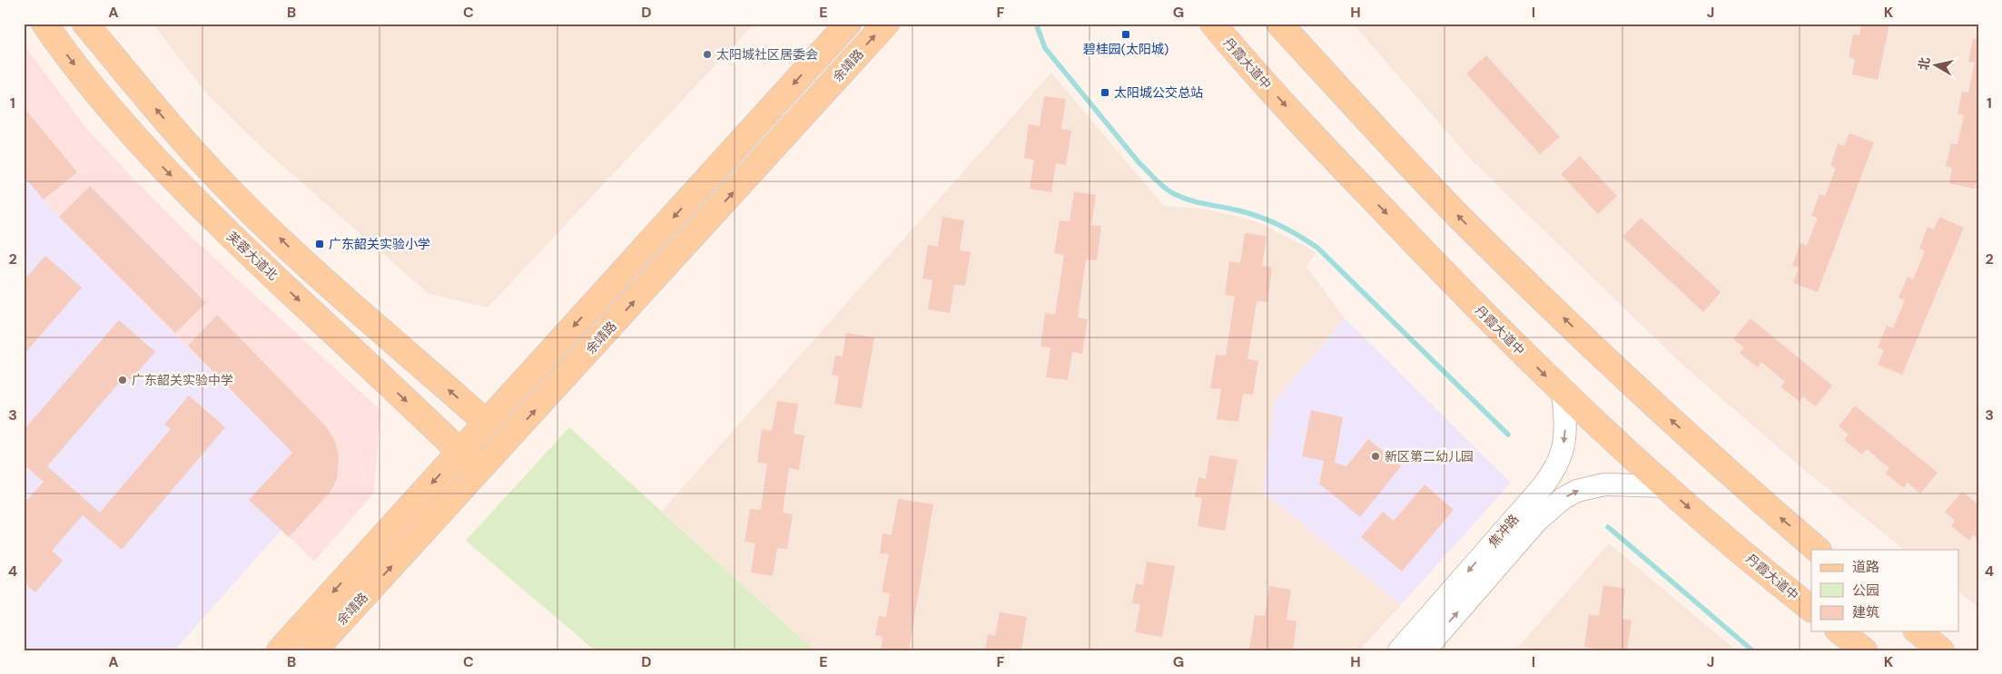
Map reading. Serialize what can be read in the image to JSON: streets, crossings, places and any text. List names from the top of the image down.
{
  "streets": {
    "main road": ["丹霞大道中", "余靖路", "芙蓉大道北"],
    "street": ["焦冲路"]
  },
  "crossings": [
    ["丹霞大道中", "焦冲路"],
    ["余靖路", "芙蓉大道北"]
  ],
  "places": {
    "transit": ["碧桂园(太阳城)", "太阳城公交总站", "广东韶关实验小学"],
    "other": ["太阳城社区居委会", "广东韶关实验中学", "新区第二幼儿园"]
  },
  "legend": ["道路", "公园", "建筑"],
  "north": "left",
  "grid": {
    "columns": [
      "A",
      "B",
      "C",
      "D",
      "E",
      "F",
      "G",
      "H",
      "I",
      "J",
      "K"
    ],
    "rows": [
      "1",
      "2",
      "3",
      "4"
    ]
  }
}
